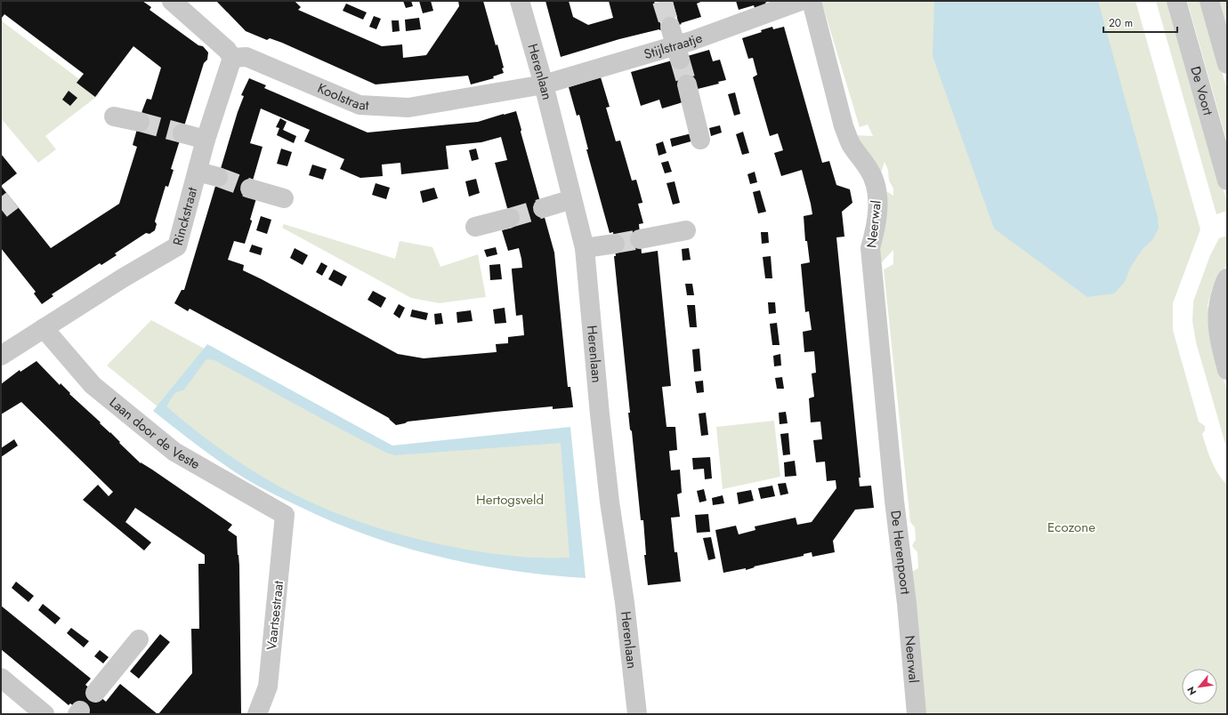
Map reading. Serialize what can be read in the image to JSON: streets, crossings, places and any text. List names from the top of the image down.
{
  "streets": {
    "street": [
      "Stijlstraatje",
      "Herenlaan",
      "De Voort",
      "Koolstraat",
      "Rinckstraat",
      "Neerwal",
      "Laan door de Veste",
      "De Herenpoort",
      "Vaartsestraat"
    ]
  },
  "crossings": [
    ["Stijlstraatje", "Herenlaan"],
    ["Stijlstraatje", "Koolstraat"],
    ["Herenlaan", "Koolstraat"],
    ["Koolstraat", "Rinckstraat"],
    ["Rinckstraat", "Laan door de Veste"],
    ["Neerwal", "De Herenpoort"],
    ["Laan door de Veste", "Vaartsestraat"]
  ],
  "parks": ["Hertogsveld", "Ecozone"],
  "scale_bar": "20 m",
  "north": "bottom left"
}
